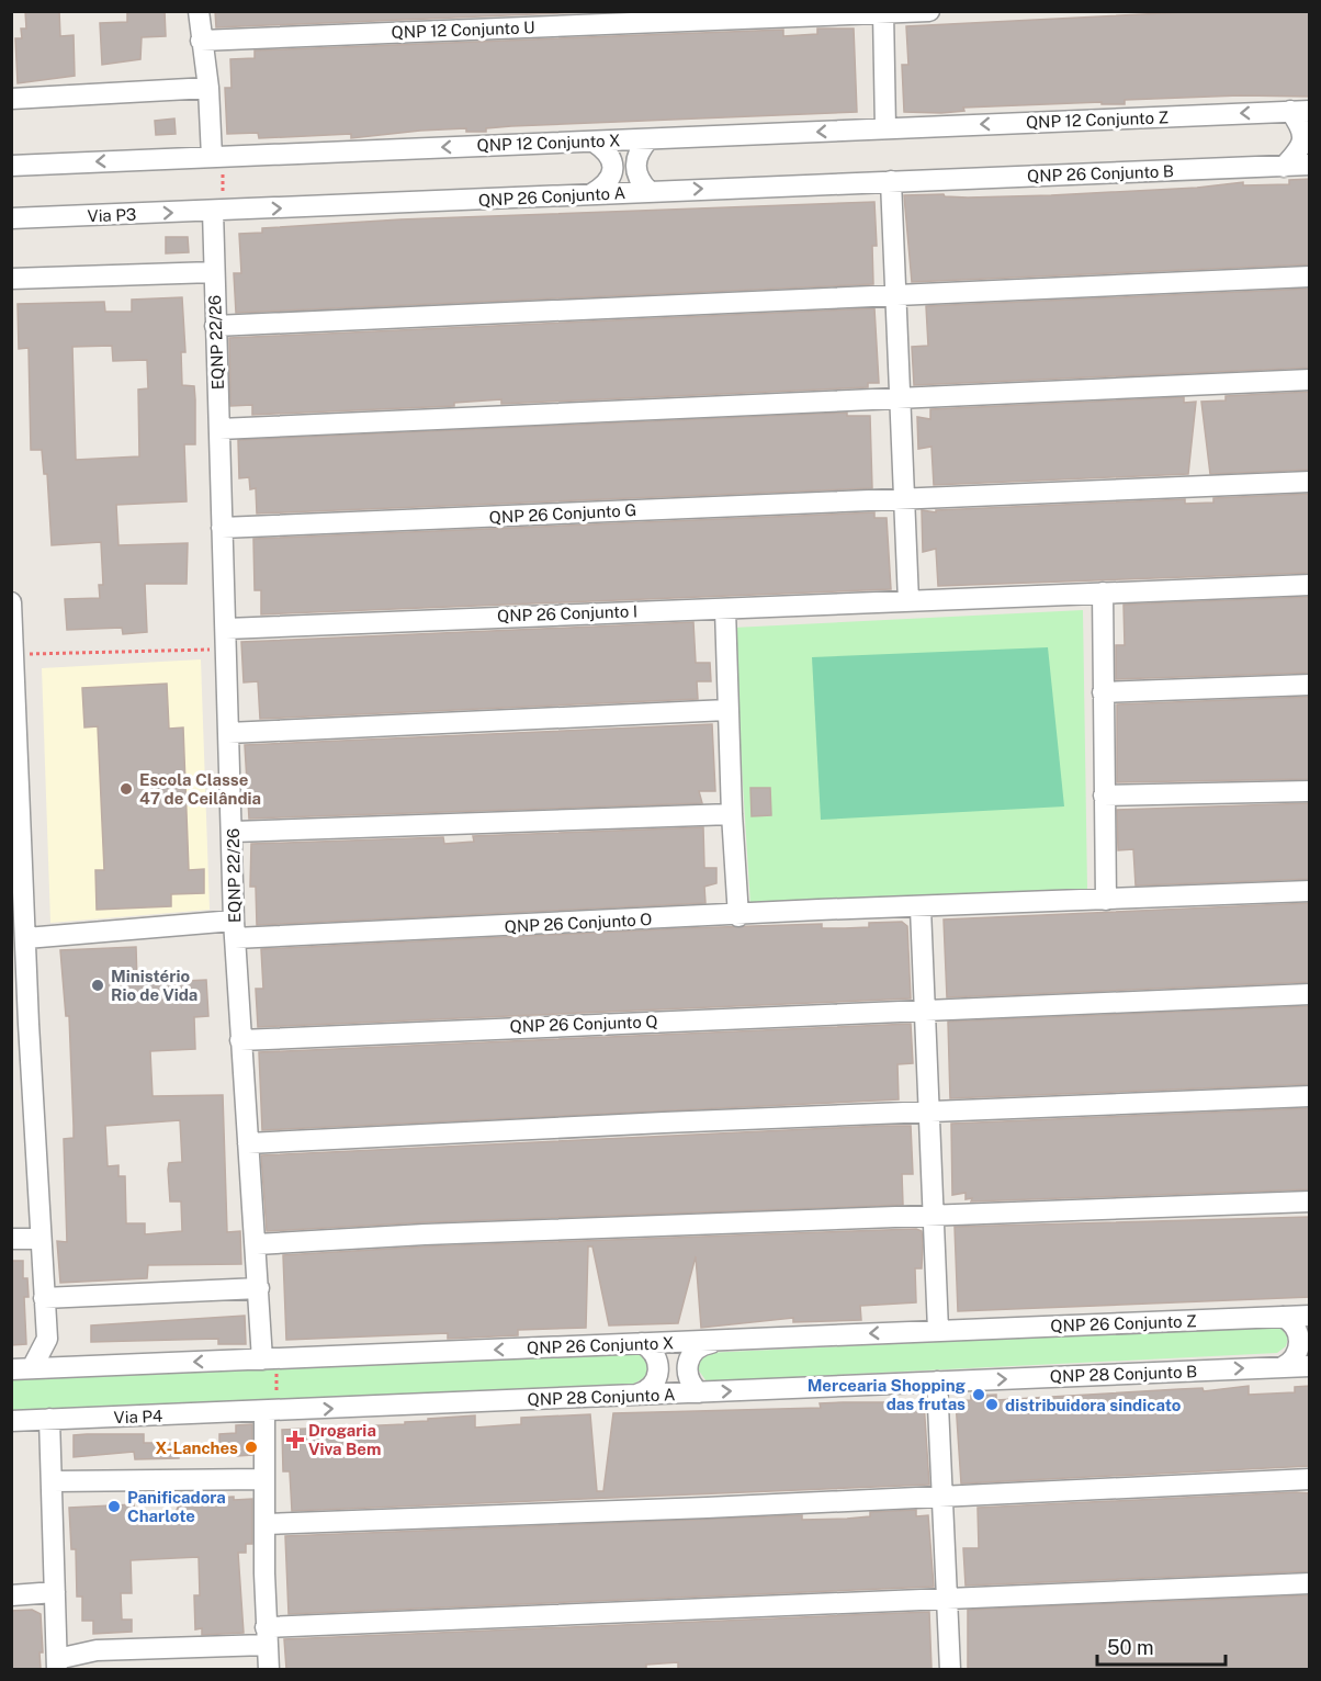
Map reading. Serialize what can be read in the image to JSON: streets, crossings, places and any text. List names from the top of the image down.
{
  "streets": {
    "street": [
      "QNP 12 Conjunto U",
      "QNP 12 Conjunto Z",
      "QNP 12 Conjunto X",
      "QNP 26 Conjunto B",
      "QNP 26 Conjunto A",
      "Via P3",
      "EQNP 22/26",
      "QNP 26 Conjunto G",
      "QNP 26 Conjunto I",
      "QNP 26 Conjunto O",
      "QNP 26 Conjunto Q",
      "QNP 26 Conjunto Z",
      "QNP 26 Conjunto X",
      "QNP 28 Conjunto B",
      "QNP 28 Conjunto A",
      "Via P4"
    ]
  },
  "crossings": [
    ["QNP 12 Conjunto Z", "QNP 12 Conjunto X"],
    ["QNP 26 Conjunto B", "QNP 26 Conjunto A"],
    ["QNP 26 Conjunto A", "Via P3"],
    ["QNP 26 Conjunto A", "EQNP 22/26"],
    ["Via P3", "EQNP 22/26"],
    ["EQNP 22/26", "QNP 26 Conjunto G"],
    ["EQNP 22/26", "QNP 26 Conjunto I"],
    ["EQNP 22/26", "QNP 26 Conjunto O"],
    ["EQNP 22/26", "QNP 26 Conjunto Q"],
    ["EQNP 22/26", "QNP 26 Conjunto X"],
    ["QNP 26 Conjunto Z", "QNP 26 Conjunto X"],
    ["QNP 28 Conjunto B", "QNP 28 Conjunto A"],
    ["QNP 28 Conjunto A", "Via P4"]
  ],
  "places": {
    "other": [
      "Escola Classe 47 de Ceilândia",
      "Ministério Rio de Vida",
      "Mercearia Shopping das frutas",
      "distribuidora sindicato",
      "X-Lanches",
      "Panificadora Charlote"
    ],
    "health": ["Drogaria Viva Bem"]
  },
  "scale_bar": "50 m"
}
